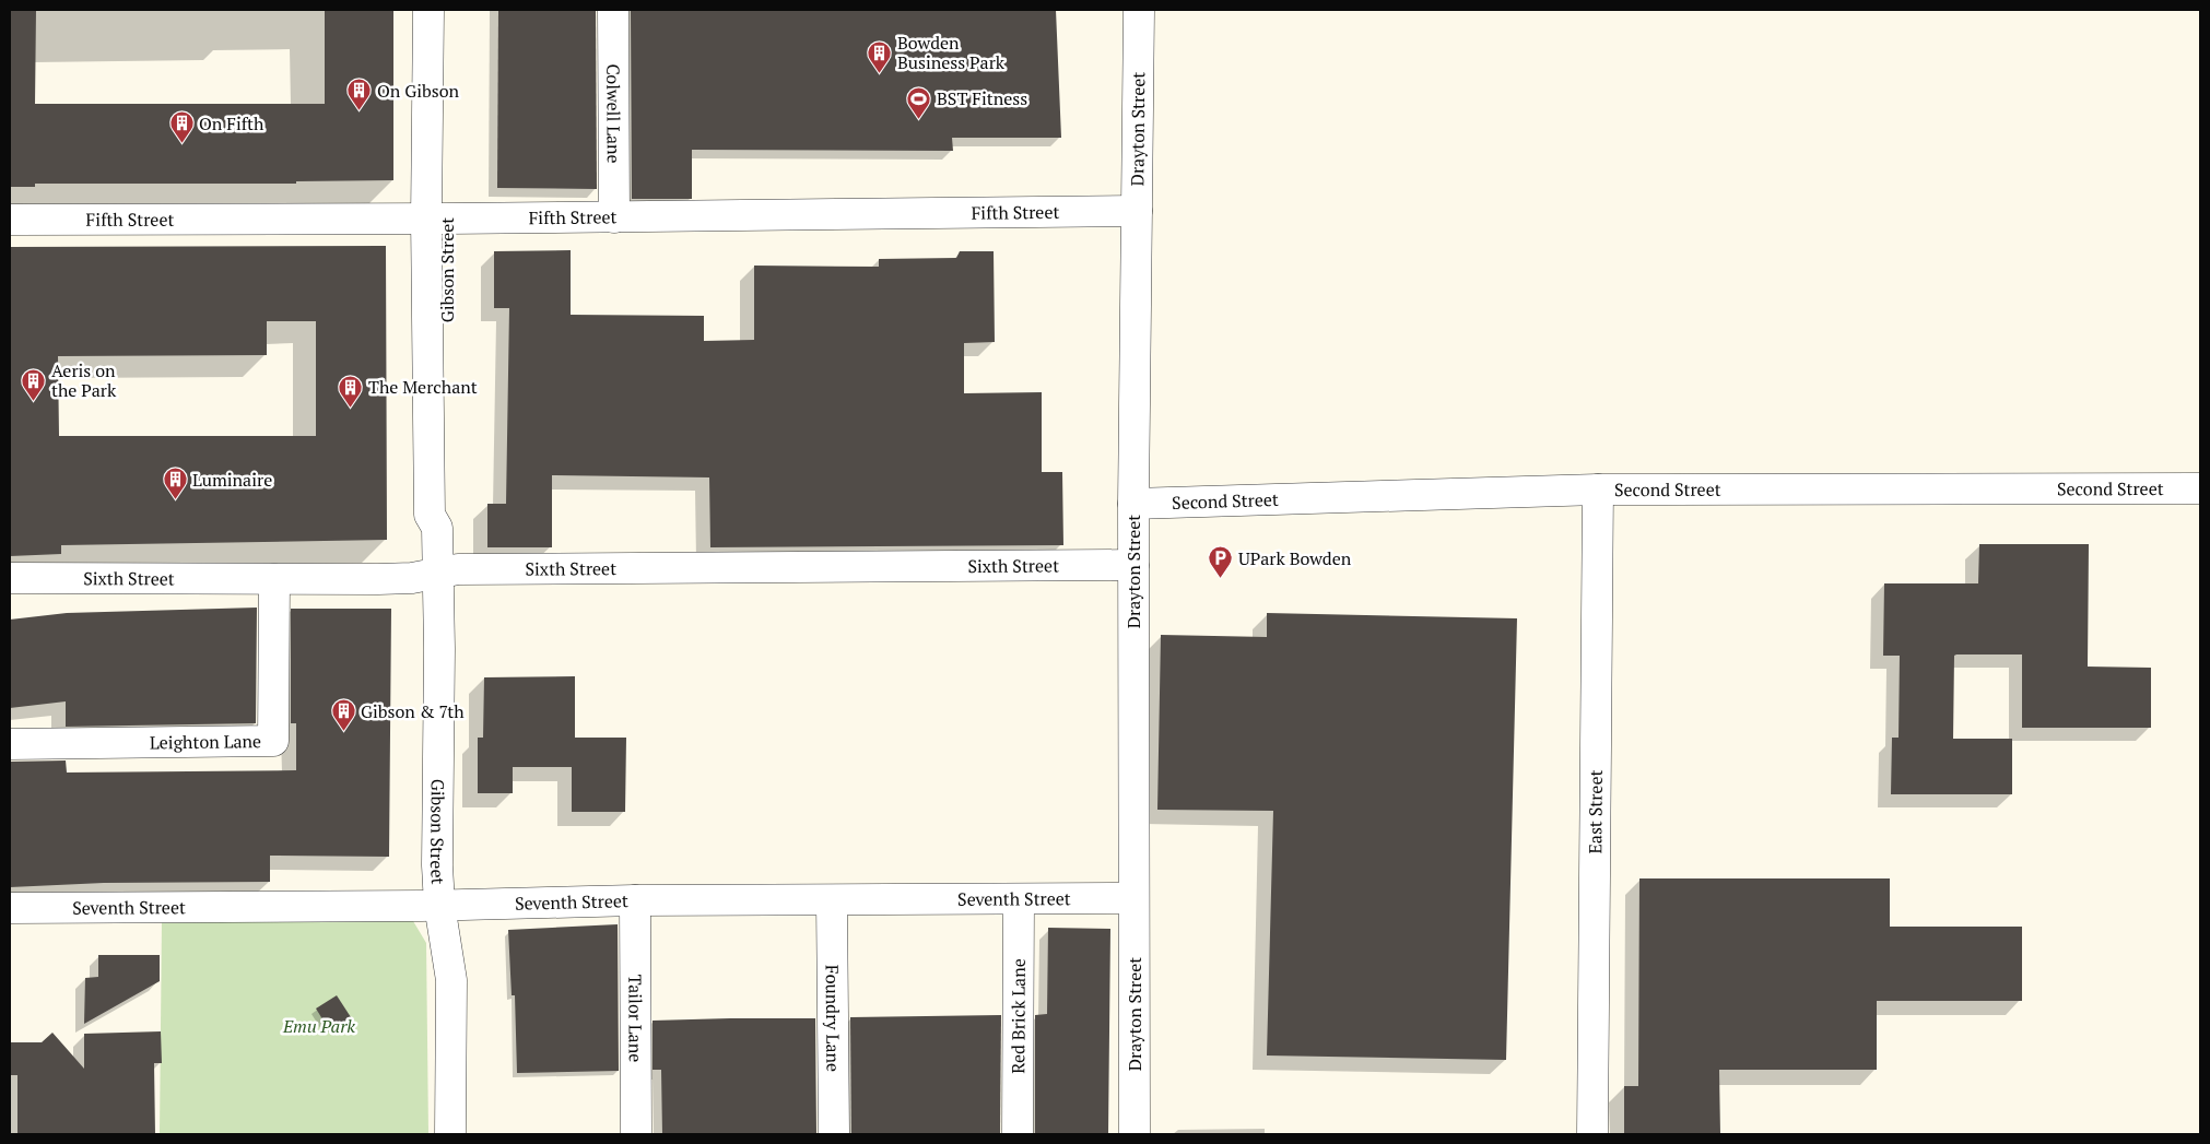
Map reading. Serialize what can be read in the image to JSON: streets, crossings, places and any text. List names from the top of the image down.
{
  "streets": {
    "street": [
      "Colwell Lane",
      "Drayton Street",
      "Fifth Street",
      "Gibson Street",
      "Second Street",
      "Sixth Street",
      "Leighton Lane",
      "East Street",
      "Seventh Street",
      "Tailor Lane",
      "Foundry Lane",
      "Red Brick Lane"
    ]
  },
  "crossings": [
    ["Colwell Lane", "Fifth Street"],
    ["Drayton Street", "Fifth Street"],
    ["Drayton Street", "Second Street"],
    ["Drayton Street", "Sixth Street"],
    ["Drayton Street", "Seventh Street"],
    ["Fifth Street", "Gibson Street"],
    ["Gibson Street", "Sixth Street"],
    ["Gibson Street", "Seventh Street"],
    ["Second Street", "East Street"],
    ["Sixth Street", "Leighton Lane"],
    ["Seventh Street", "Tailor Lane"],
    ["Seventh Street", "Foundry Lane"],
    ["Seventh Street", "Red Brick Lane"]
  ],
  "parks": ["Emu Park"],
  "places": {
    "building": [
      "Bowden Business Park",
      "On Gibson",
      "On Fifth",
      "Aeris on the Park",
      "The Merchant",
      "Luminaire",
      "Gibson & 7th"
    ],
    "sports": ["BST Fitness"],
    "parking": ["UPark Bowden"]
  }
}
